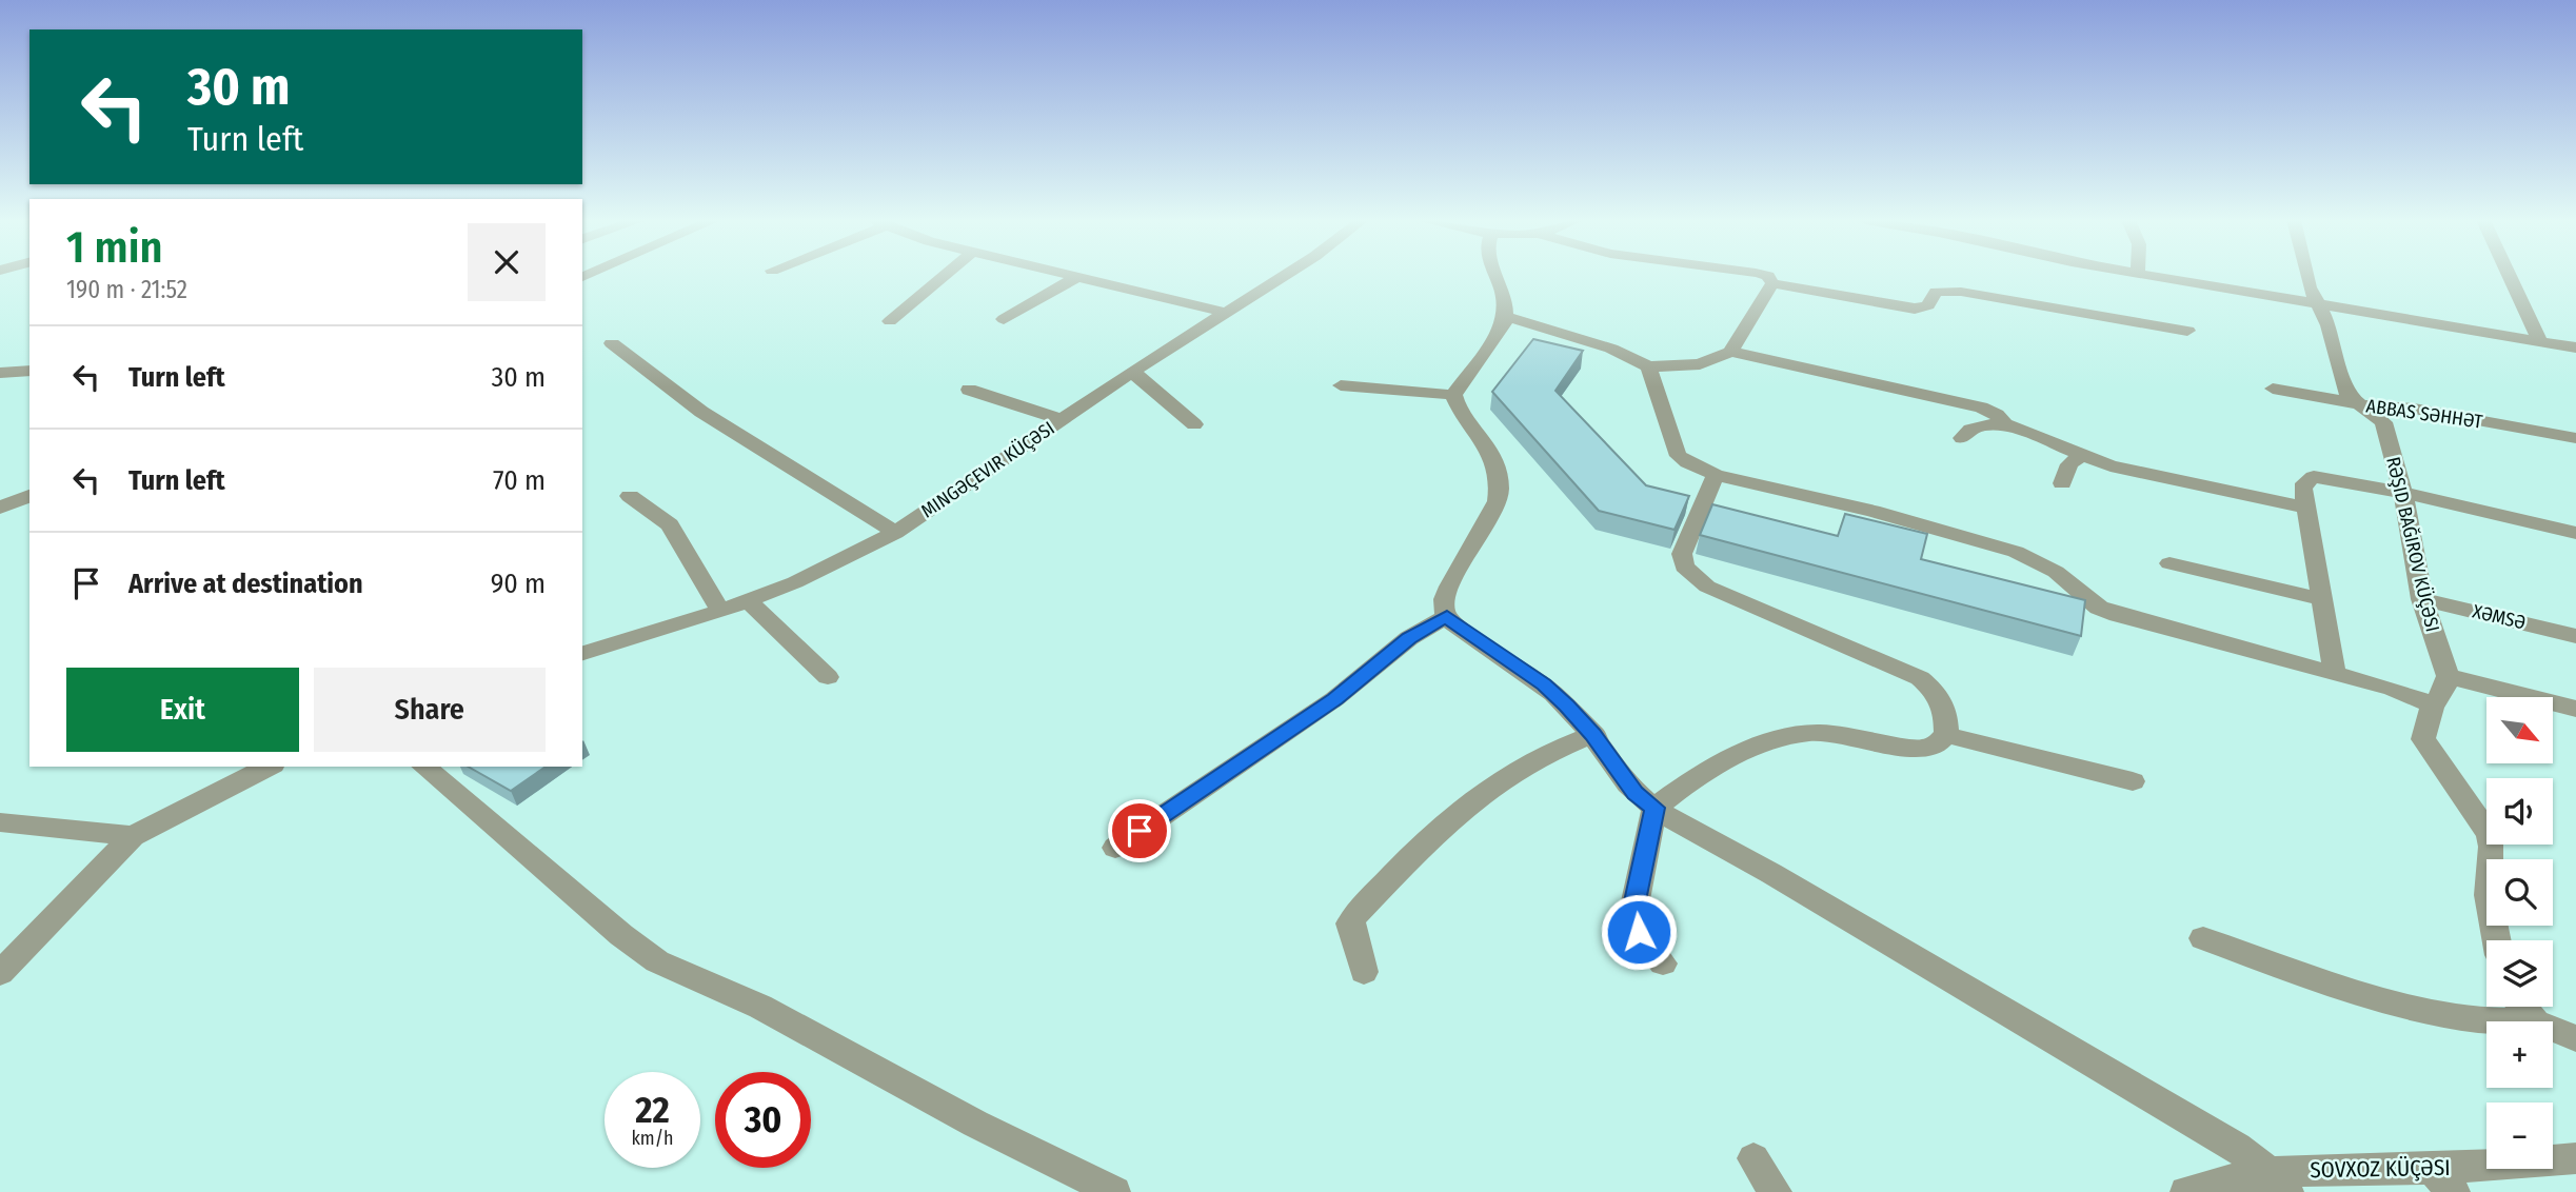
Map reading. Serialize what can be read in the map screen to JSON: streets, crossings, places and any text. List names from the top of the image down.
{
  "streets": {
    "street": [
      "ABBAS SƏHHƏT",
      "MINGƏÇEVIR KÜÇƏSI",
      "XƏMSƏ",
      "SOVXOZ KÜÇƏSI"
    ]
  },
  "north": "bottom right",
  "page": {
    "turn": ["30 m", "Turn left"],
    "heading": ["1 min", "190 m · 21:52"],
    "list": [
      {
        "name": "Turn left",
        "value": "30 m"
      },
      {
        "name": "Turn left",
        "value": "70 m"
      },
      {
        "name": "Arrive at destination",
        "value": "90 m"
      }
    ],
    "buttons": ["Exit", "Share"],
    "map_buttons": ["+", "−"],
    "speed": "22 km/h",
    "limit": "30"
  }
}
